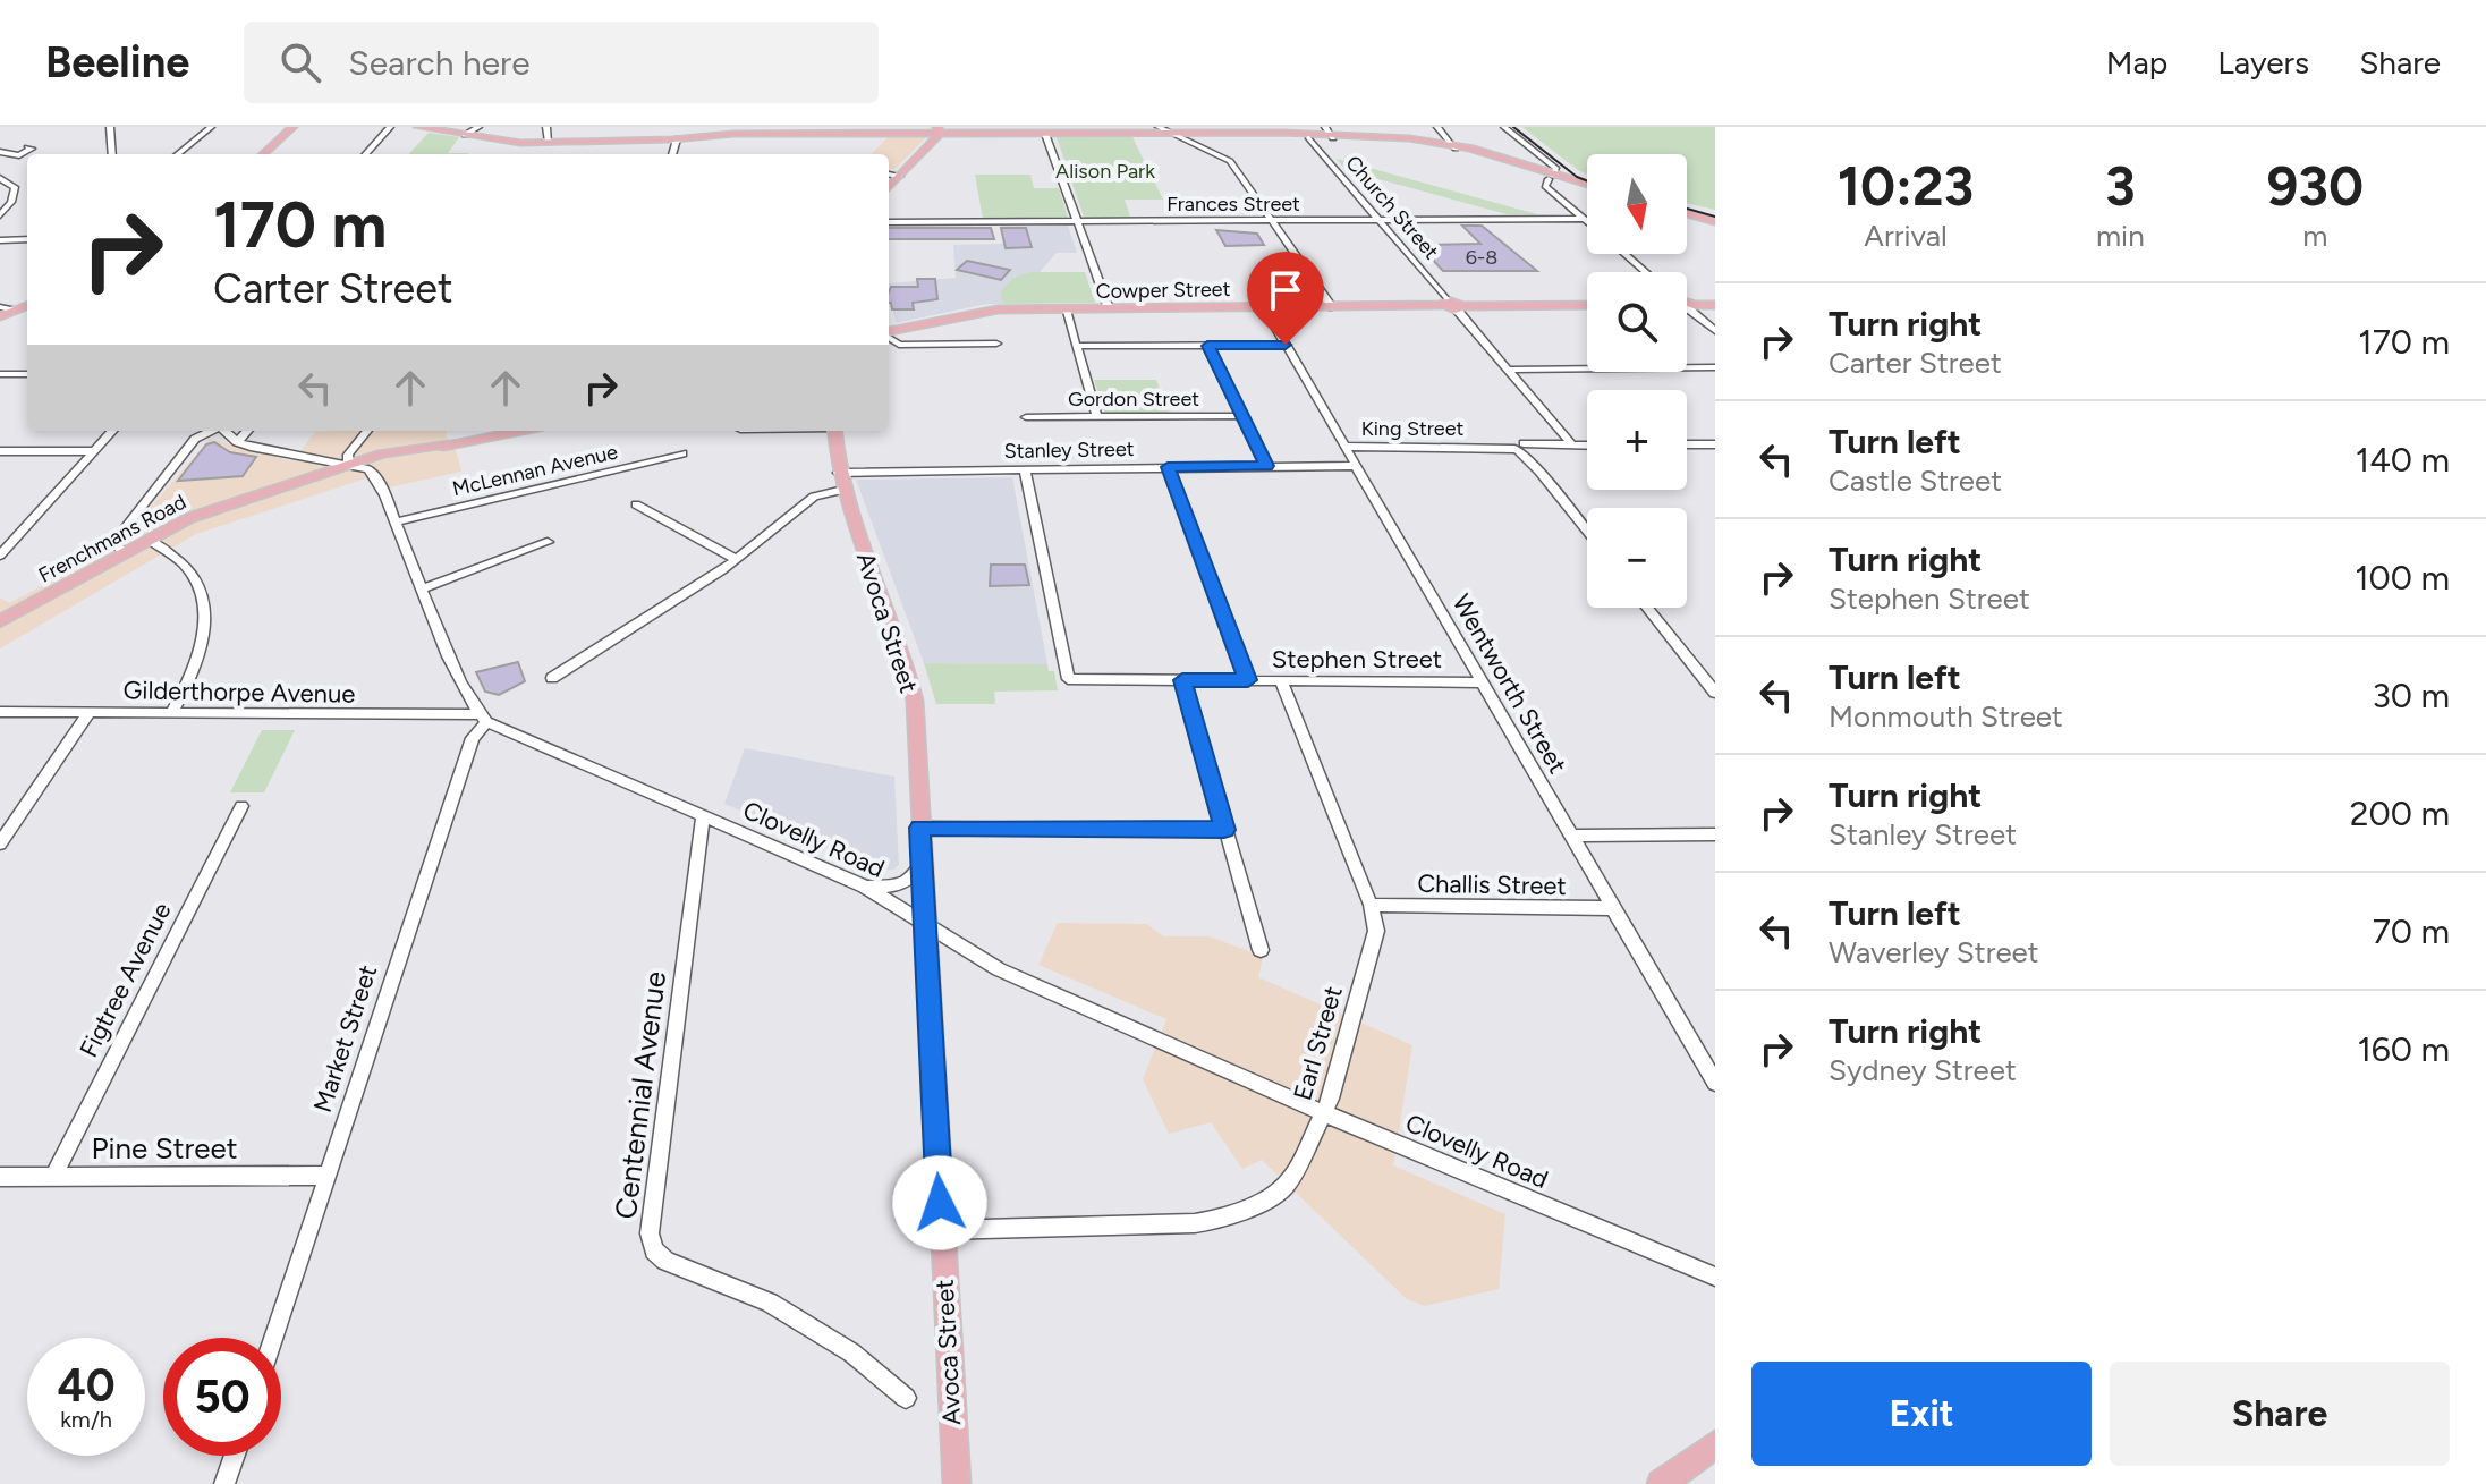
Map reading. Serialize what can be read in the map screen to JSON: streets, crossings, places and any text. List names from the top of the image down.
{
  "streets": {
    "main road": ["Cowper Street", "Frenchmans Road", "Avoca Street"],
    "street": [
      "Frances Street",
      "Church Street",
      "Gordon Street",
      "King Street",
      "Stanley Street",
      "McLennan Avenue",
      "Stephen Street",
      "Wentworth Street",
      "Gilderthorpe Avenue",
      "Clovelly Road",
      "Challis Street",
      "Figtree Avenue",
      "Market Street",
      "Earl Street",
      "Centennial Avenue",
      "Pine Street"
    ]
  },
  "crossings": [
    ["Frances Street", "Church Street"],
    ["Church Street", "Cowper Street"],
    ["Church Street", "King Street"],
    ["Cowper Street", "Wentworth Street"],
    ["King Street", "Wentworth Street"],
    ["Stanley Street", "Avoca Street"],
    ["Stanley Street", "Stephen Street"],
    ["Stanley Street", "Wentworth Street"],
    ["Avoca Street", "Clovelly Road"],
    ["Avoca Street", "Earl Street"],
    ["Stephen Street", "Wentworth Street"],
    ["Stephen Street", "Earl Street"],
    ["Wentworth Street", "Challis Street"],
    ["Gilderthorpe Avenue", "Clovelly Road"],
    ["Gilderthorpe Avenue", "Market Street"],
    ["Clovelly Road", "Market Street"],
    ["Clovelly Road", "Earl Street"],
    ["Clovelly Road", "Centennial Avenue"],
    ["Challis Street", "Earl Street"],
    ["Figtree Avenue", "Pine Street"],
    ["Market Street", "Pine Street"]
  ],
  "parks": ["Alison Park"],
  "house_numbers": ["6-8"],
  "north": "bottom",
  "page": {
    "header": "Beeline",
    "search": "Search here",
    "nav": ["Map", "Layers", "Share"],
    "eta": [
      "10:23",
      "Arrival",
      "3",
      "min",
      "930",
      "m"
    ],
    "map_buttons": ["+", "−"],
    "turn": ["170 m", "Carter Street"],
    "list": [
      {
        "name": "Turn right",
        "note": "Carter Street",
        "value": "170 m"
      },
      {
        "name": "Turn left",
        "note": "Castle Street",
        "value": "140 m"
      },
      {
        "name": "Turn right",
        "note": "Stephen Street",
        "value": "100 m"
      },
      {
        "name": "Turn left",
        "note": "Monmouth Street",
        "value": "30 m"
      },
      {
        "name": "Turn right",
        "note": "Stanley Street",
        "value": "200 m"
      },
      {
        "name": "Turn left",
        "note": "Waverley Street",
        "value": "70 m"
      },
      {
        "name": "Turn right",
        "note": "Sydney Street",
        "value": "160 m"
      }
    ],
    "speed": "40 km/h",
    "limit": "50",
    "buttons": ["Exit", "Share"]
  }
}
